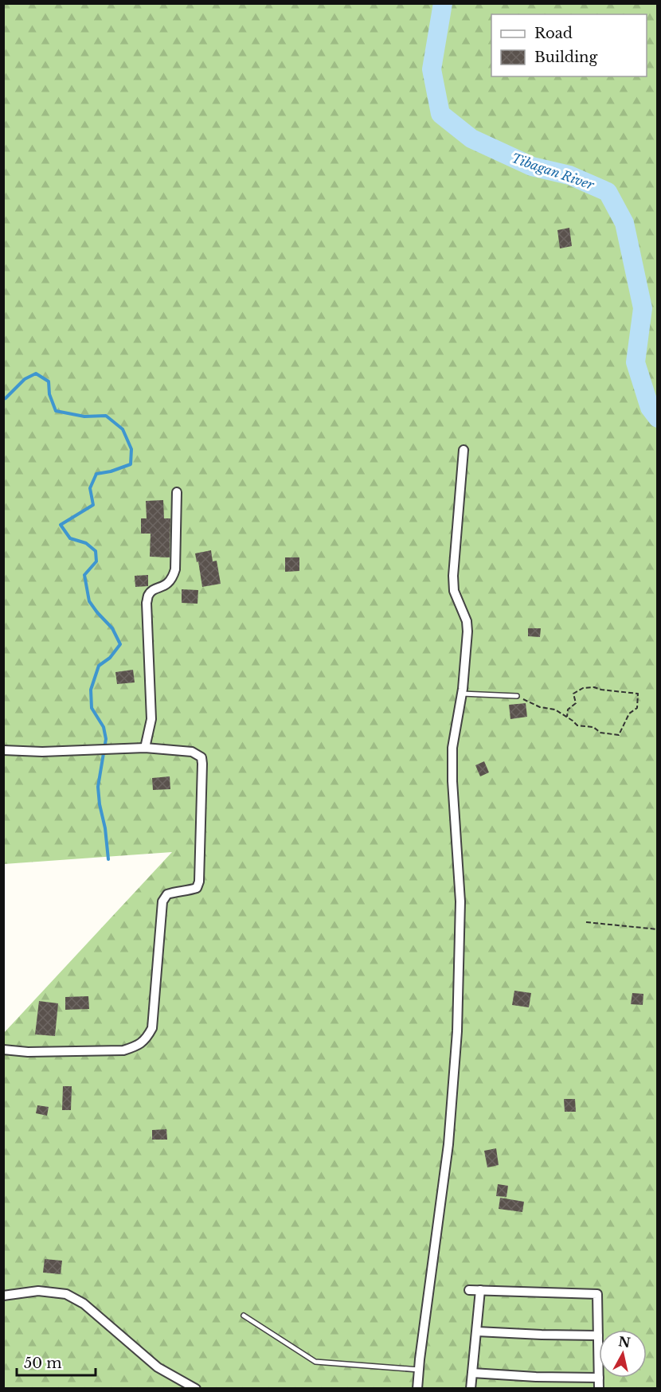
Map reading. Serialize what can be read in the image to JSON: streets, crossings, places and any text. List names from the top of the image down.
{
  "water": ["Tibagan River"],
  "legend": ["Road", "Building"],
  "scale_bar": "50 m",
  "north": "top"
}
